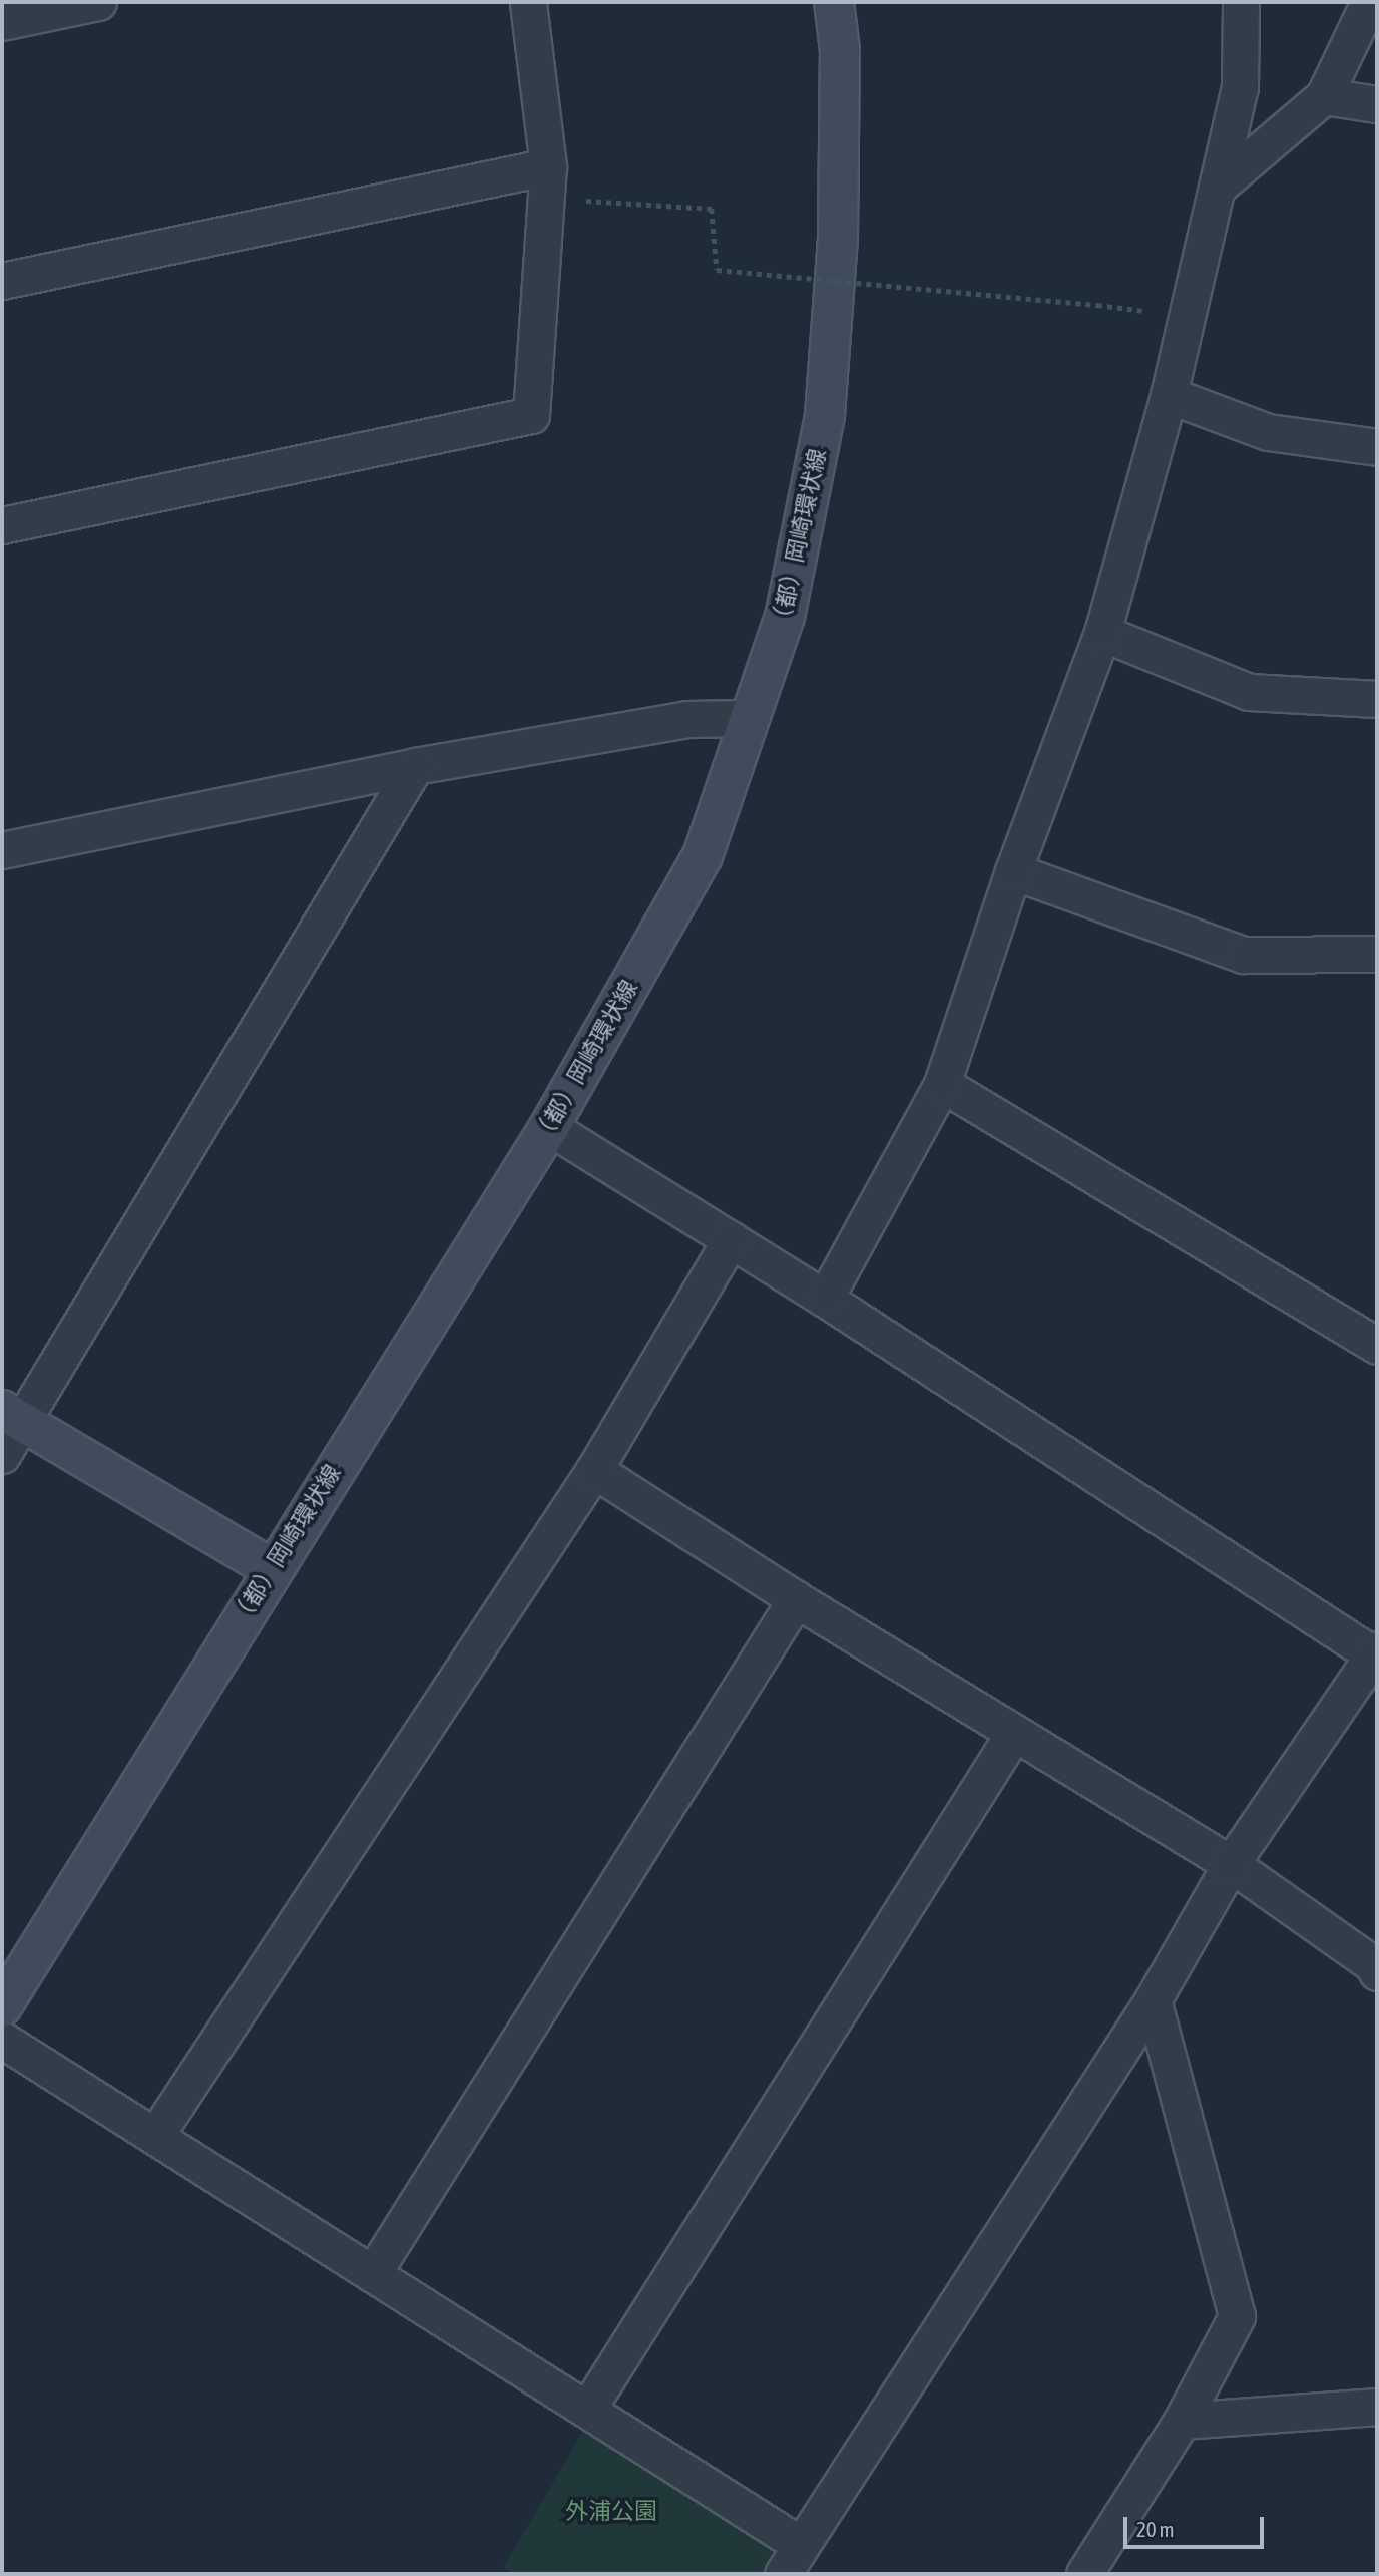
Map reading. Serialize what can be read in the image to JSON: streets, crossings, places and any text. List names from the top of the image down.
{
  "streets": {
    "street": ["（都）岡崎環状線"]
  },
  "parks": ["外浦公園"],
  "scale_bar": "20 m"
}
